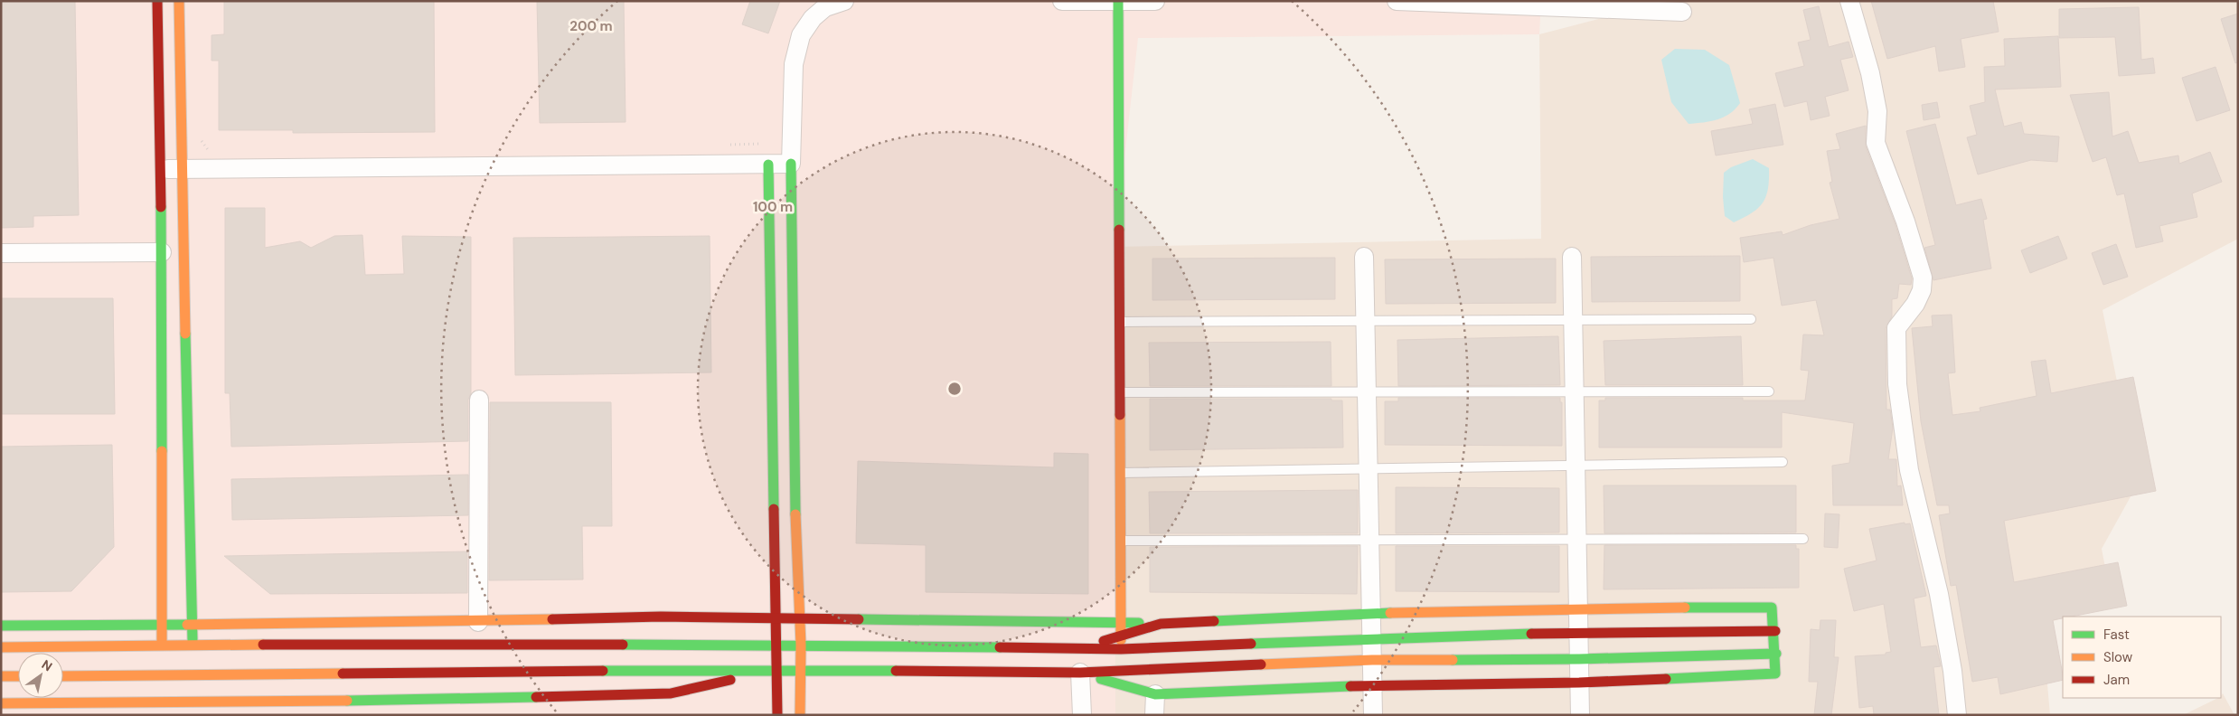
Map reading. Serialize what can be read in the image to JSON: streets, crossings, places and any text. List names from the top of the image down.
{
  "legend": ["Fast", "Slow", "Jam"],
  "north": "top right",
  "rings": ["200 m", "100 m"]
}
